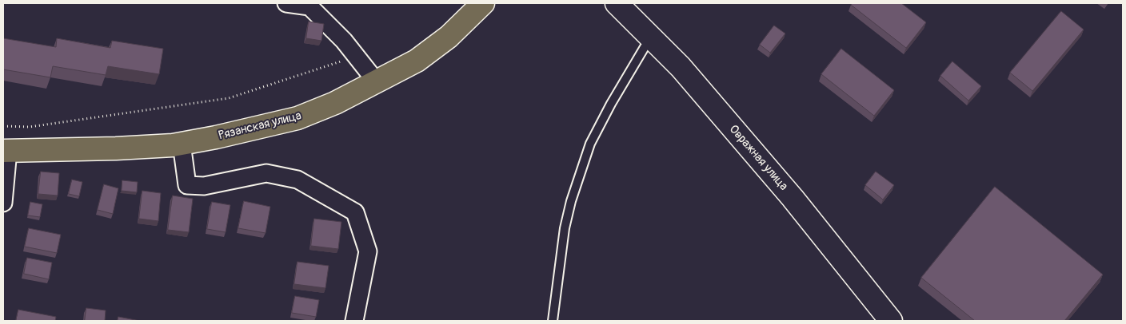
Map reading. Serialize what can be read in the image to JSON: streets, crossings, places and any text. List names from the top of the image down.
{
  "streets": {
    "main road": ["Рязанская улица"],
    "street": ["Овражная улица"]
  }
}
